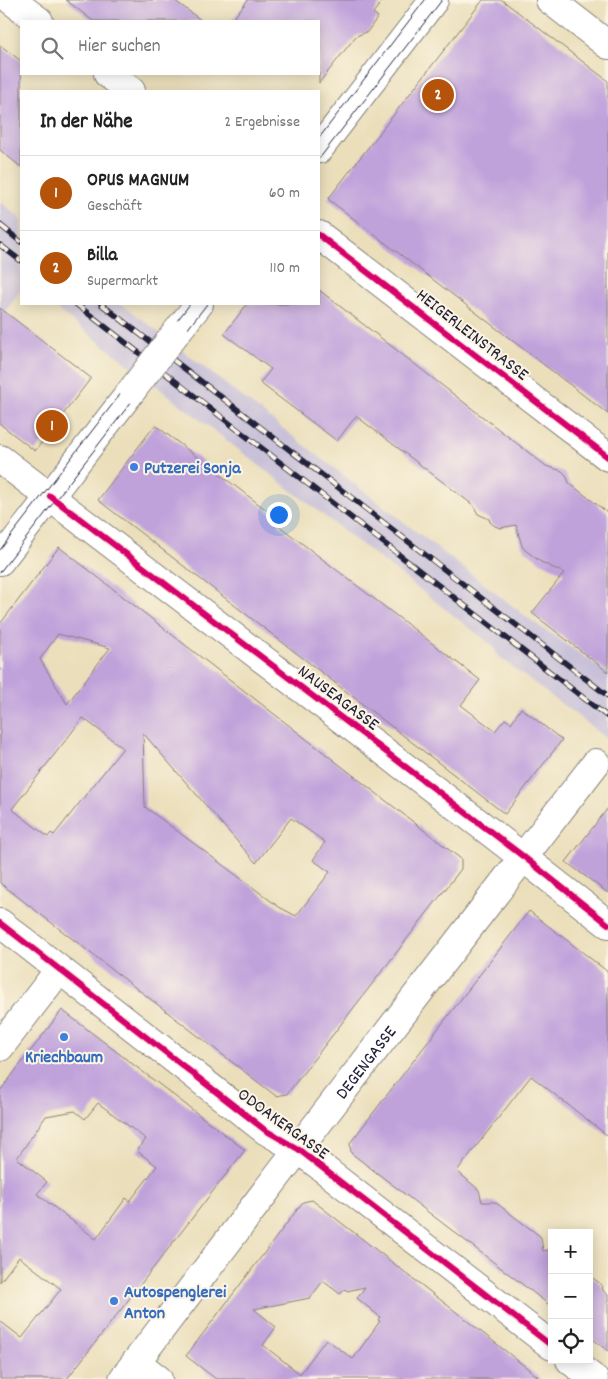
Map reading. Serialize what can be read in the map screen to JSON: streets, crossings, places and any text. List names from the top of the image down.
{
  "streets": {
    "street": [
      "HEIGERLEINSTRASSE",
      "NAUSEAGASSE",
      "DEGENGASSE",
      "ODOAKERGASSE"
    ]
  },
  "crossings": [
    ["NAUSEAGASSE", "DEGENGASSE"],
    ["DEGENGASSE", "ODOAKERGASSE"]
  ],
  "places": ["Putzerei Sonja", "Kriechbaum", "Autospenglerei Anton"],
  "page": {
    "search": "Hier suchen",
    "pins": ["2", "1"],
    "heading": ["In der Nähe", "2 Ergebnisse"],
    "list": [
      {
        "mark": "1",
        "name": "OPUS MAGNUM",
        "note": "Geschäft",
        "value": "60 m"
      },
      {
        "mark": "2",
        "name": "Billa",
        "note": "Supermarkt",
        "value": "110 m"
      }
    ],
    "map_buttons": ["+", "−"]
  }
}
